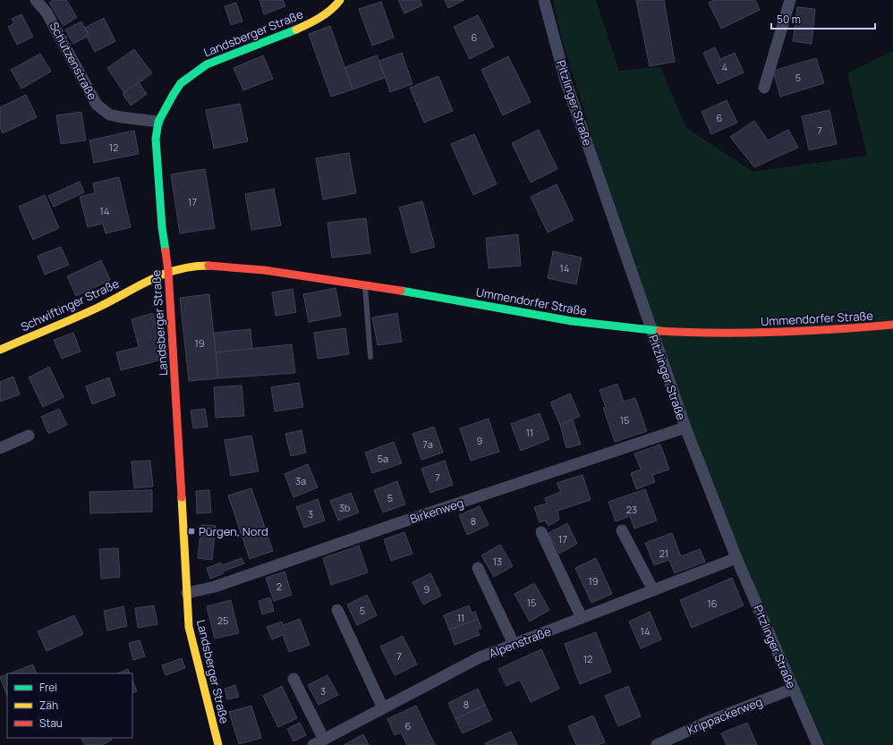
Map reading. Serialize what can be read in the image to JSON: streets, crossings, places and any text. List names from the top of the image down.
{
  "streets": {
    "street": [
      "Landsberger Straße",
      "Schützenstraße",
      "Pitzlinger Straße",
      "Ummendorfer Straße",
      "Schwiftinger Straße",
      "Birkenweg",
      "Alpenstraße",
      "Krippackerweg"
    ]
  },
  "crossings": [
    ["Landsberger Straße", "Schützenstraße"],
    ["Landsberger Straße", "Ummendorfer Straße"],
    ["Landsberger Straße", "Schwiftinger Straße"],
    ["Landsberger Straße", "Birkenweg"],
    ["Pitzlinger Straße", "Ummendorfer Straße"],
    ["Pitzlinger Straße", "Birkenweg"],
    ["Pitzlinger Straße", "Alpenstraße"],
    ["Pitzlinger Straße", "Krippackerweg"],
    ["Ummendorfer Straße", "Schwiftinger Straße"]
  ],
  "places": {
    "transit": ["Pürgen, Nord"]
  },
  "house_numbers": [
    "6",
    "4",
    "5",
    "6",
    "7",
    "12",
    "17",
    "14",
    "14",
    "19",
    "15",
    "11",
    "9",
    "7a",
    "5a",
    "7",
    "3a",
    "5",
    "3b",
    "23",
    "3",
    "8",
    "17",
    "21",
    "13",
    "19",
    "2",
    "9",
    "15",
    "16",
    "5",
    "11",
    "25",
    "14",
    "7",
    "12",
    "3",
    "8",
    "6"
  ],
  "legend": ["Frei", "Zäh", "Stau"],
  "scale_bar": "50 m"
}
